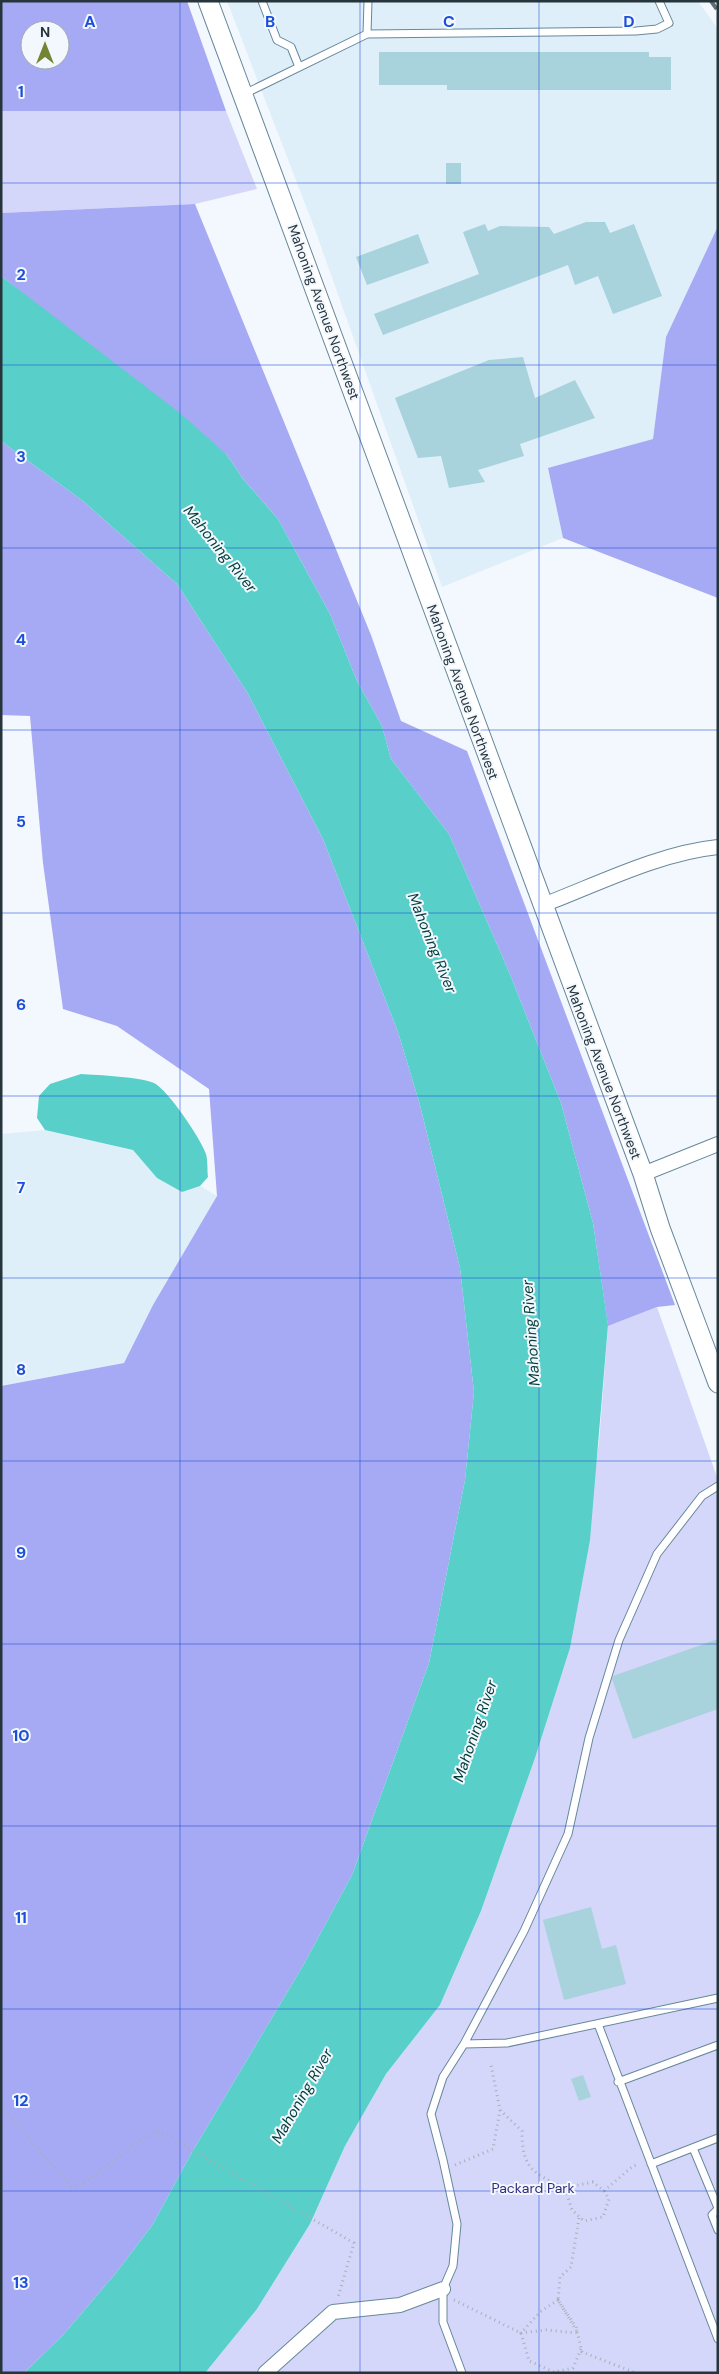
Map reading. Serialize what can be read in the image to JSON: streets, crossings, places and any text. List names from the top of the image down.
{
  "streets": {
    "main road": ["Mahoning Avenue Northwest"]
  },
  "water": ["Mahoning River"],
  "parks": ["Packard Park"],
  "north": "top",
  "grid": {
    "columns": [
      "A",
      "B",
      "C",
      "D"
    ],
    "rows": [
      "1",
      "2",
      "3",
      "4",
      "5",
      "6",
      "7",
      "8",
      "9",
      "10",
      "11",
      "12",
      "13"
    ]
  }
}
